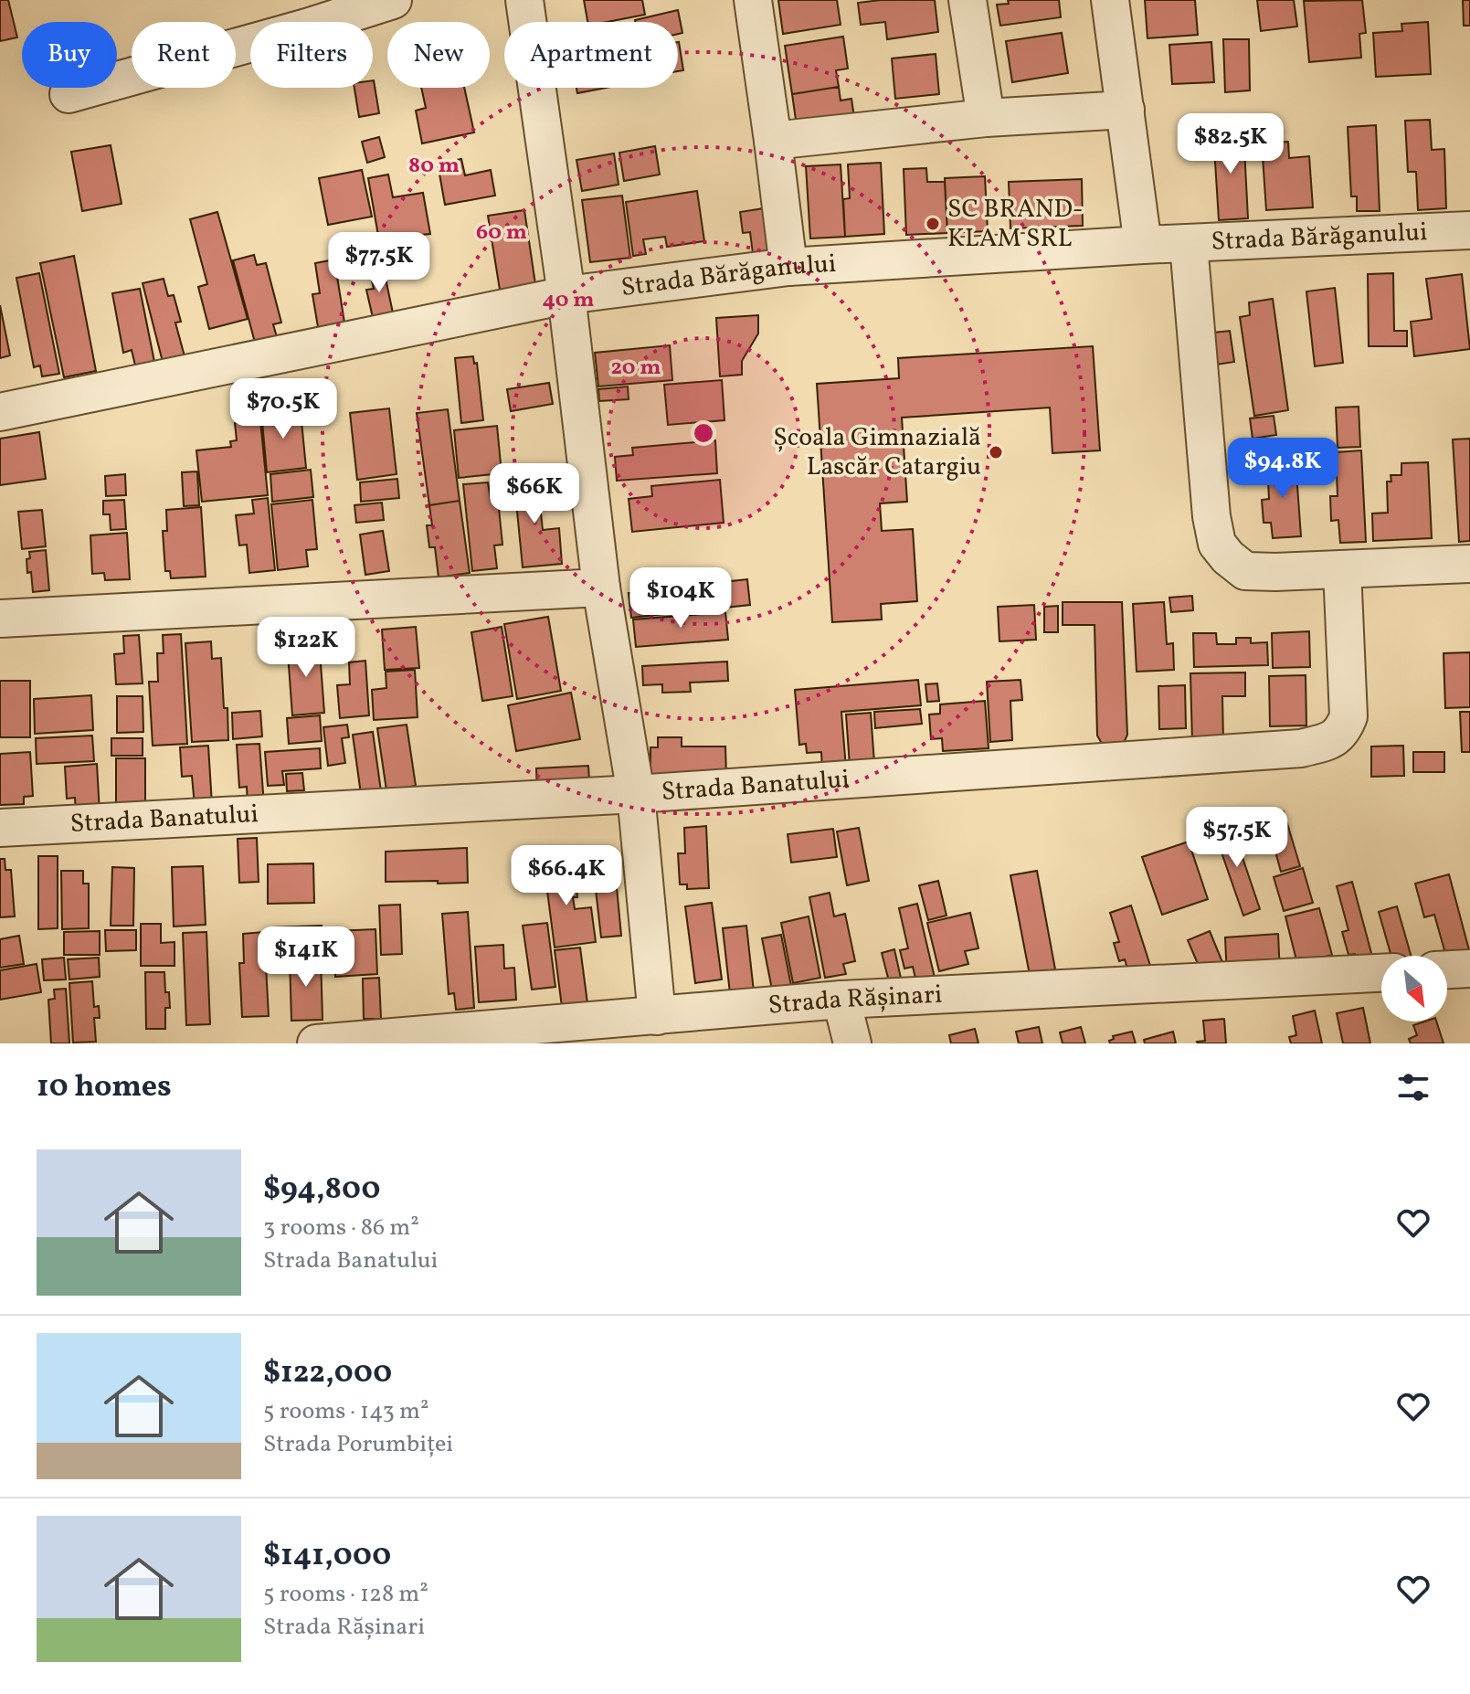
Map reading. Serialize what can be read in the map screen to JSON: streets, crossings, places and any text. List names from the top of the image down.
{
  "streets": {
    "street": ["Strada Bărăganului", "Strada Banatului", "Strada Rășinari"]
  },
  "places": ["SC BRAND- KLAM SRL", "Școala Gimnazială Lascăr Catargiu"],
  "north": "bottom right",
  "page": {
    "chip": [
      "Buy",
      "Rent",
      "Filters",
      "New",
      "Apartment"
    ],
    "price": [
      "$82.5K",
      "$77.5K",
      "$70.5K",
      "$94.8K",
      "$66K",
      "$104K",
      "$122K",
      "$57.5K",
      "$66.4K",
      "$141K"
    ],
    "heading": "10 homes",
    "list": [
      {
        "name": "$94,800",
        "note": "3 rooms · 86 m² · Strada Banatului"
      },
      {
        "name": "$122,000",
        "note": "5 rooms · 143 m² · Strada Porumbiței"
      },
      {
        "name": "$141,000",
        "note": "5 rooms · 128 m² · Strada Rășinari"
      }
    ]
  },
  "rings": [
    "80 m",
    "60 m",
    "40 m",
    "20 m"
  ]
}
